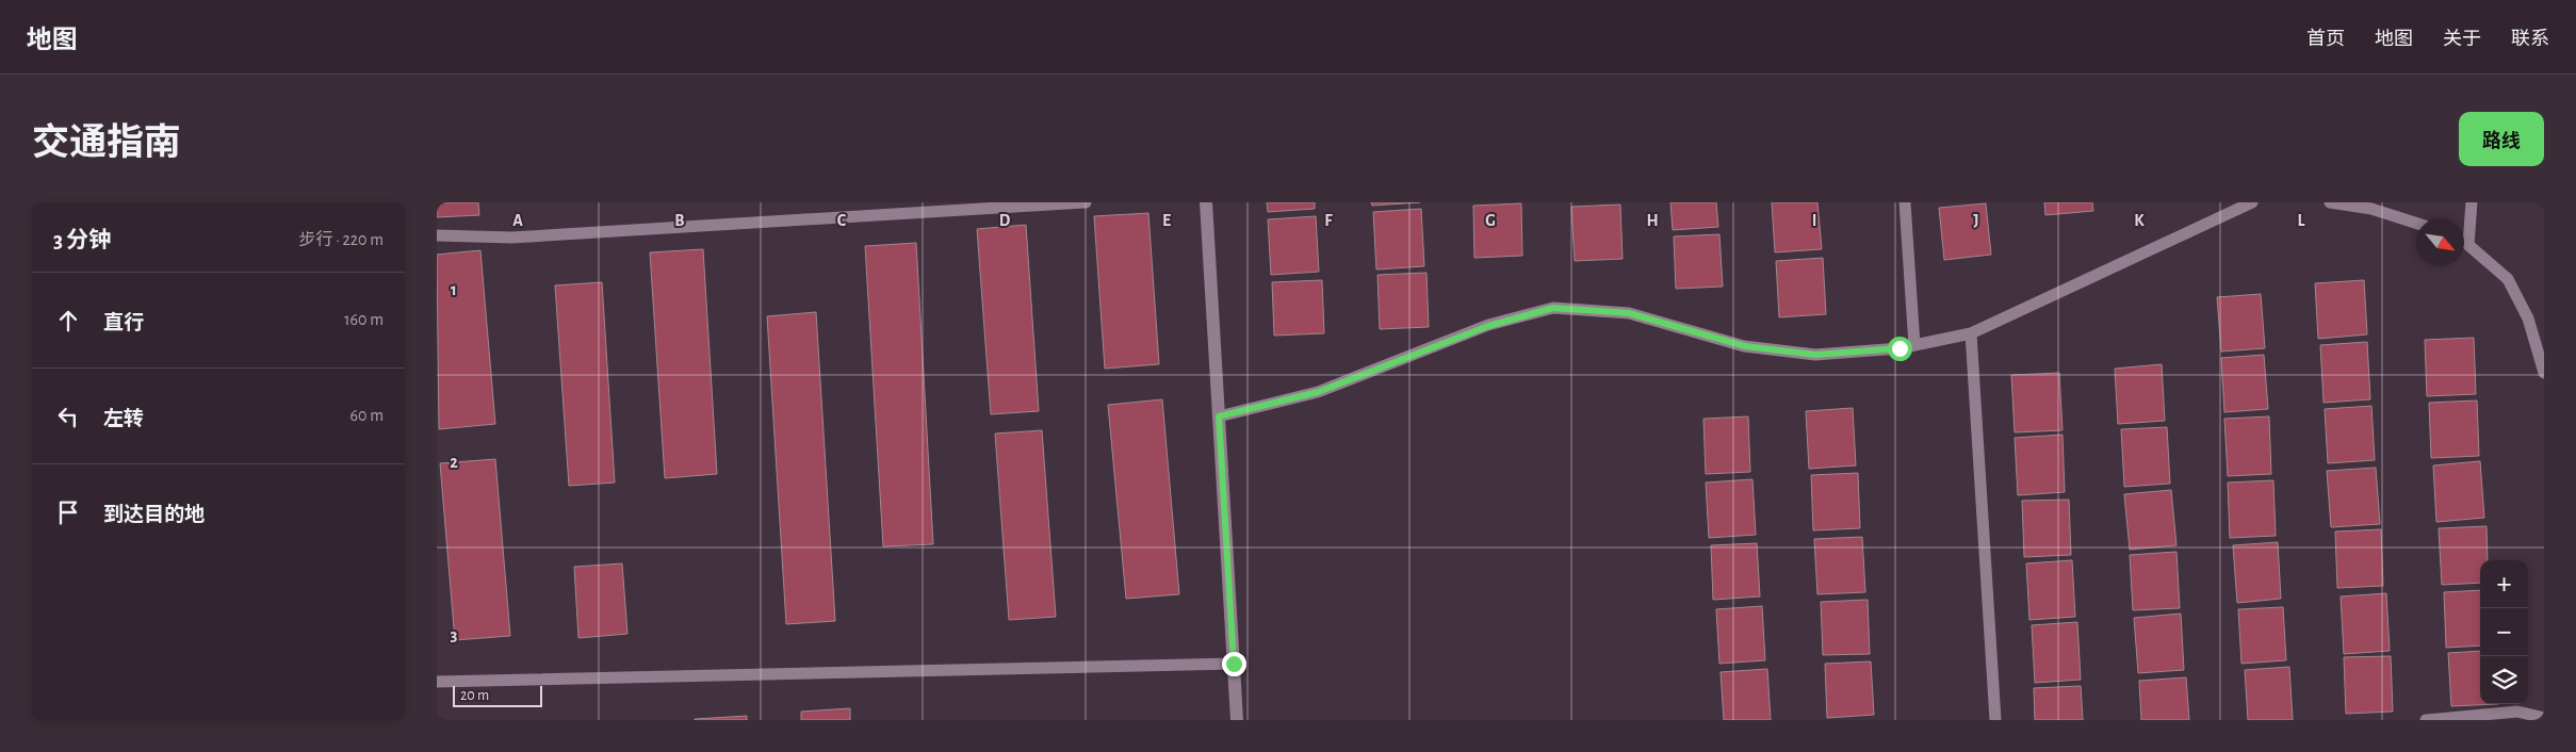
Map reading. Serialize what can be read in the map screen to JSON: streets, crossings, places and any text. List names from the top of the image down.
{
  "scale_bar": "20 m",
  "north": "bottom right",
  "page": {
    "header": "地图",
    "nav": [
      "首页",
      "地图",
      "关于",
      "联系"
    ],
    "title": "交通指南",
    "buttons": "路线",
    "heading": ["3 分钟", "步行 · 220 m"],
    "list": [
      ["直行", "160 m"],
      ["左转", "60 m"],
      "到达目的地"
    ],
    "map_buttons": ["+", "−"],
    "scale": "20 m"
  },
  "grid": {
    "columns": [
      "A",
      "B",
      "C",
      "D",
      "E",
      "F",
      "G",
      "H",
      "I",
      "J",
      "K",
      "L"
    ],
    "rows": ["1", "2", "3"]
  }
}
